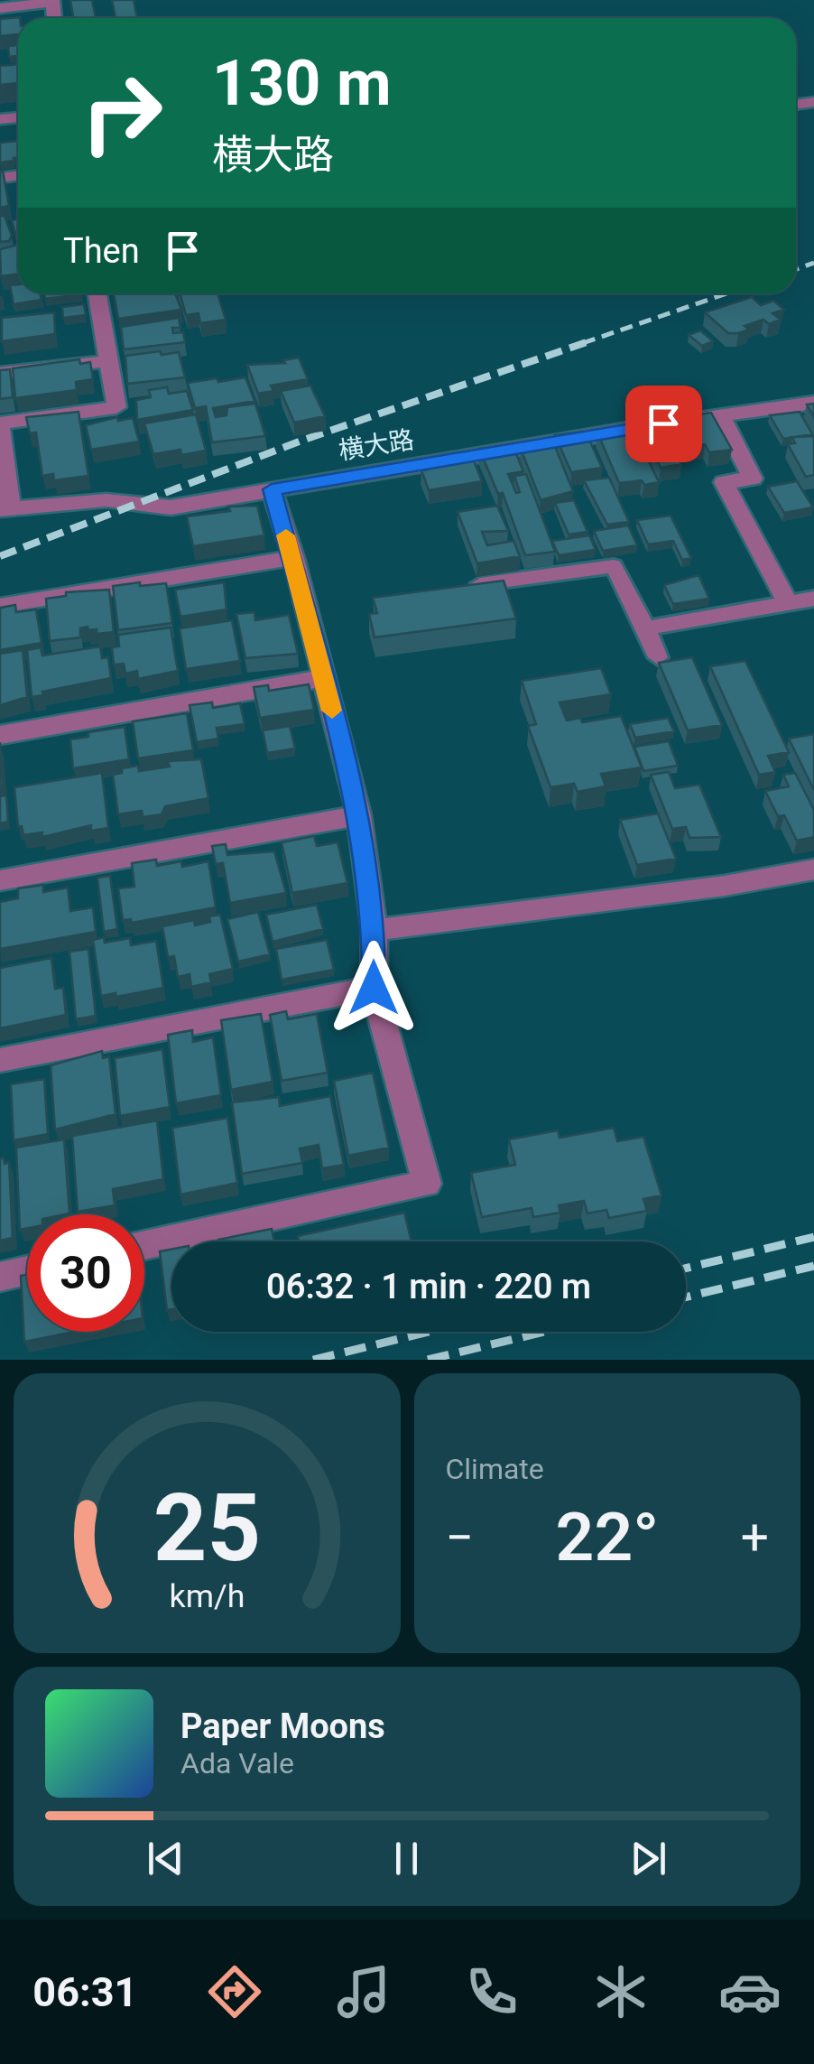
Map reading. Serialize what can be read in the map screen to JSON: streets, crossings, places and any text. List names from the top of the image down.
{
  "streets": {
    "street": ["横大路"]
  },
  "page": {
    "turn": ["130 m", "横大路"],
    "then": "Then",
    "limit": "30",
    "trip": "06:32 · 1 min · 220 m",
    "tile": "Climate",
    "heat": ["−", "22°", "+"],
    "song": ["Paper Moons", "Ada Vale"],
    "tabs": "06:31",
    "gauge": ["25", "km/h"]
  }
}
